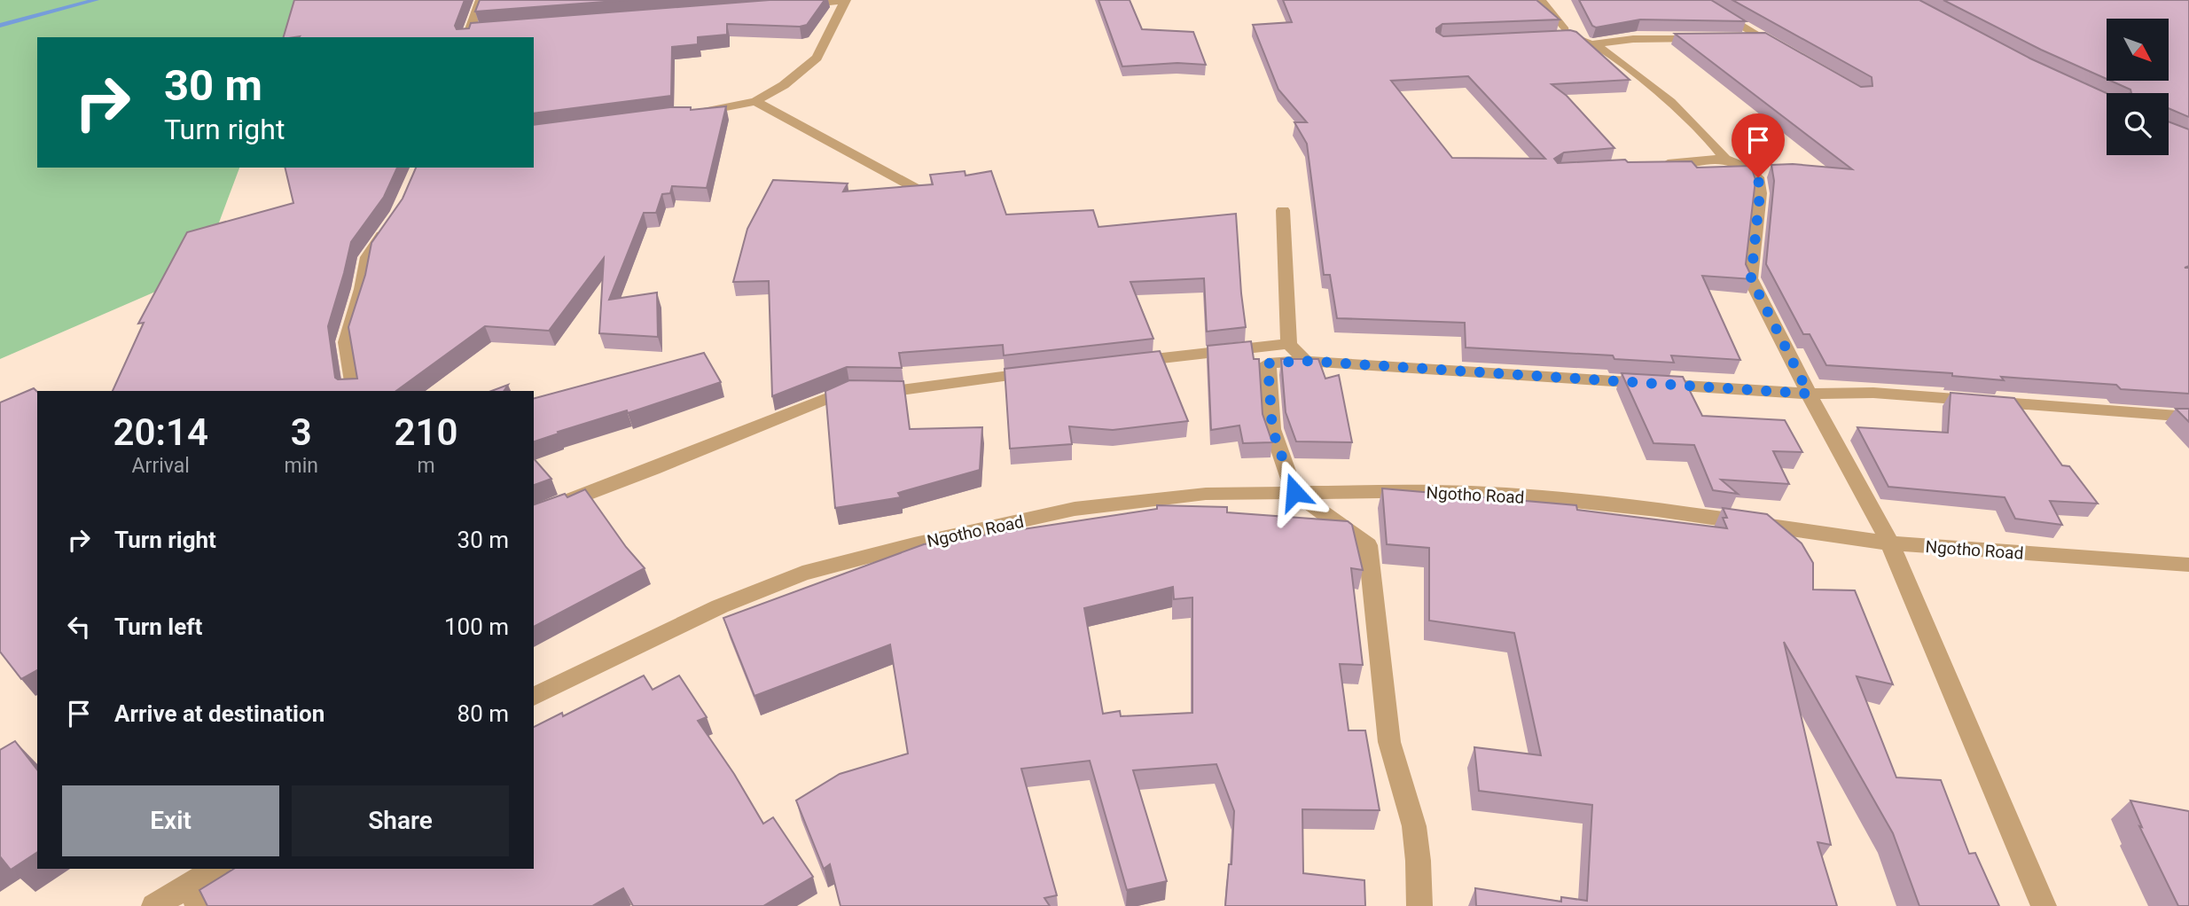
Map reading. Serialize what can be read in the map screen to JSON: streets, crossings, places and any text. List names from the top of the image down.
{
  "streets": {
    "street": ["Ngotho Road"]
  },
  "north": "bottom right",
  "page": {
    "turn": ["30 m", "Turn right"],
    "eta": [
      "20:14",
      "Arrival",
      "3",
      "min",
      "210",
      "m"
    ],
    "list": [
      {
        "name": "Turn right",
        "value": "30 m"
      },
      {
        "name": "Turn left",
        "value": "100 m"
      },
      {
        "name": "Arrive at destination",
        "value": "80 m"
      }
    ],
    "buttons": ["Exit", "Share"]
  }
}
